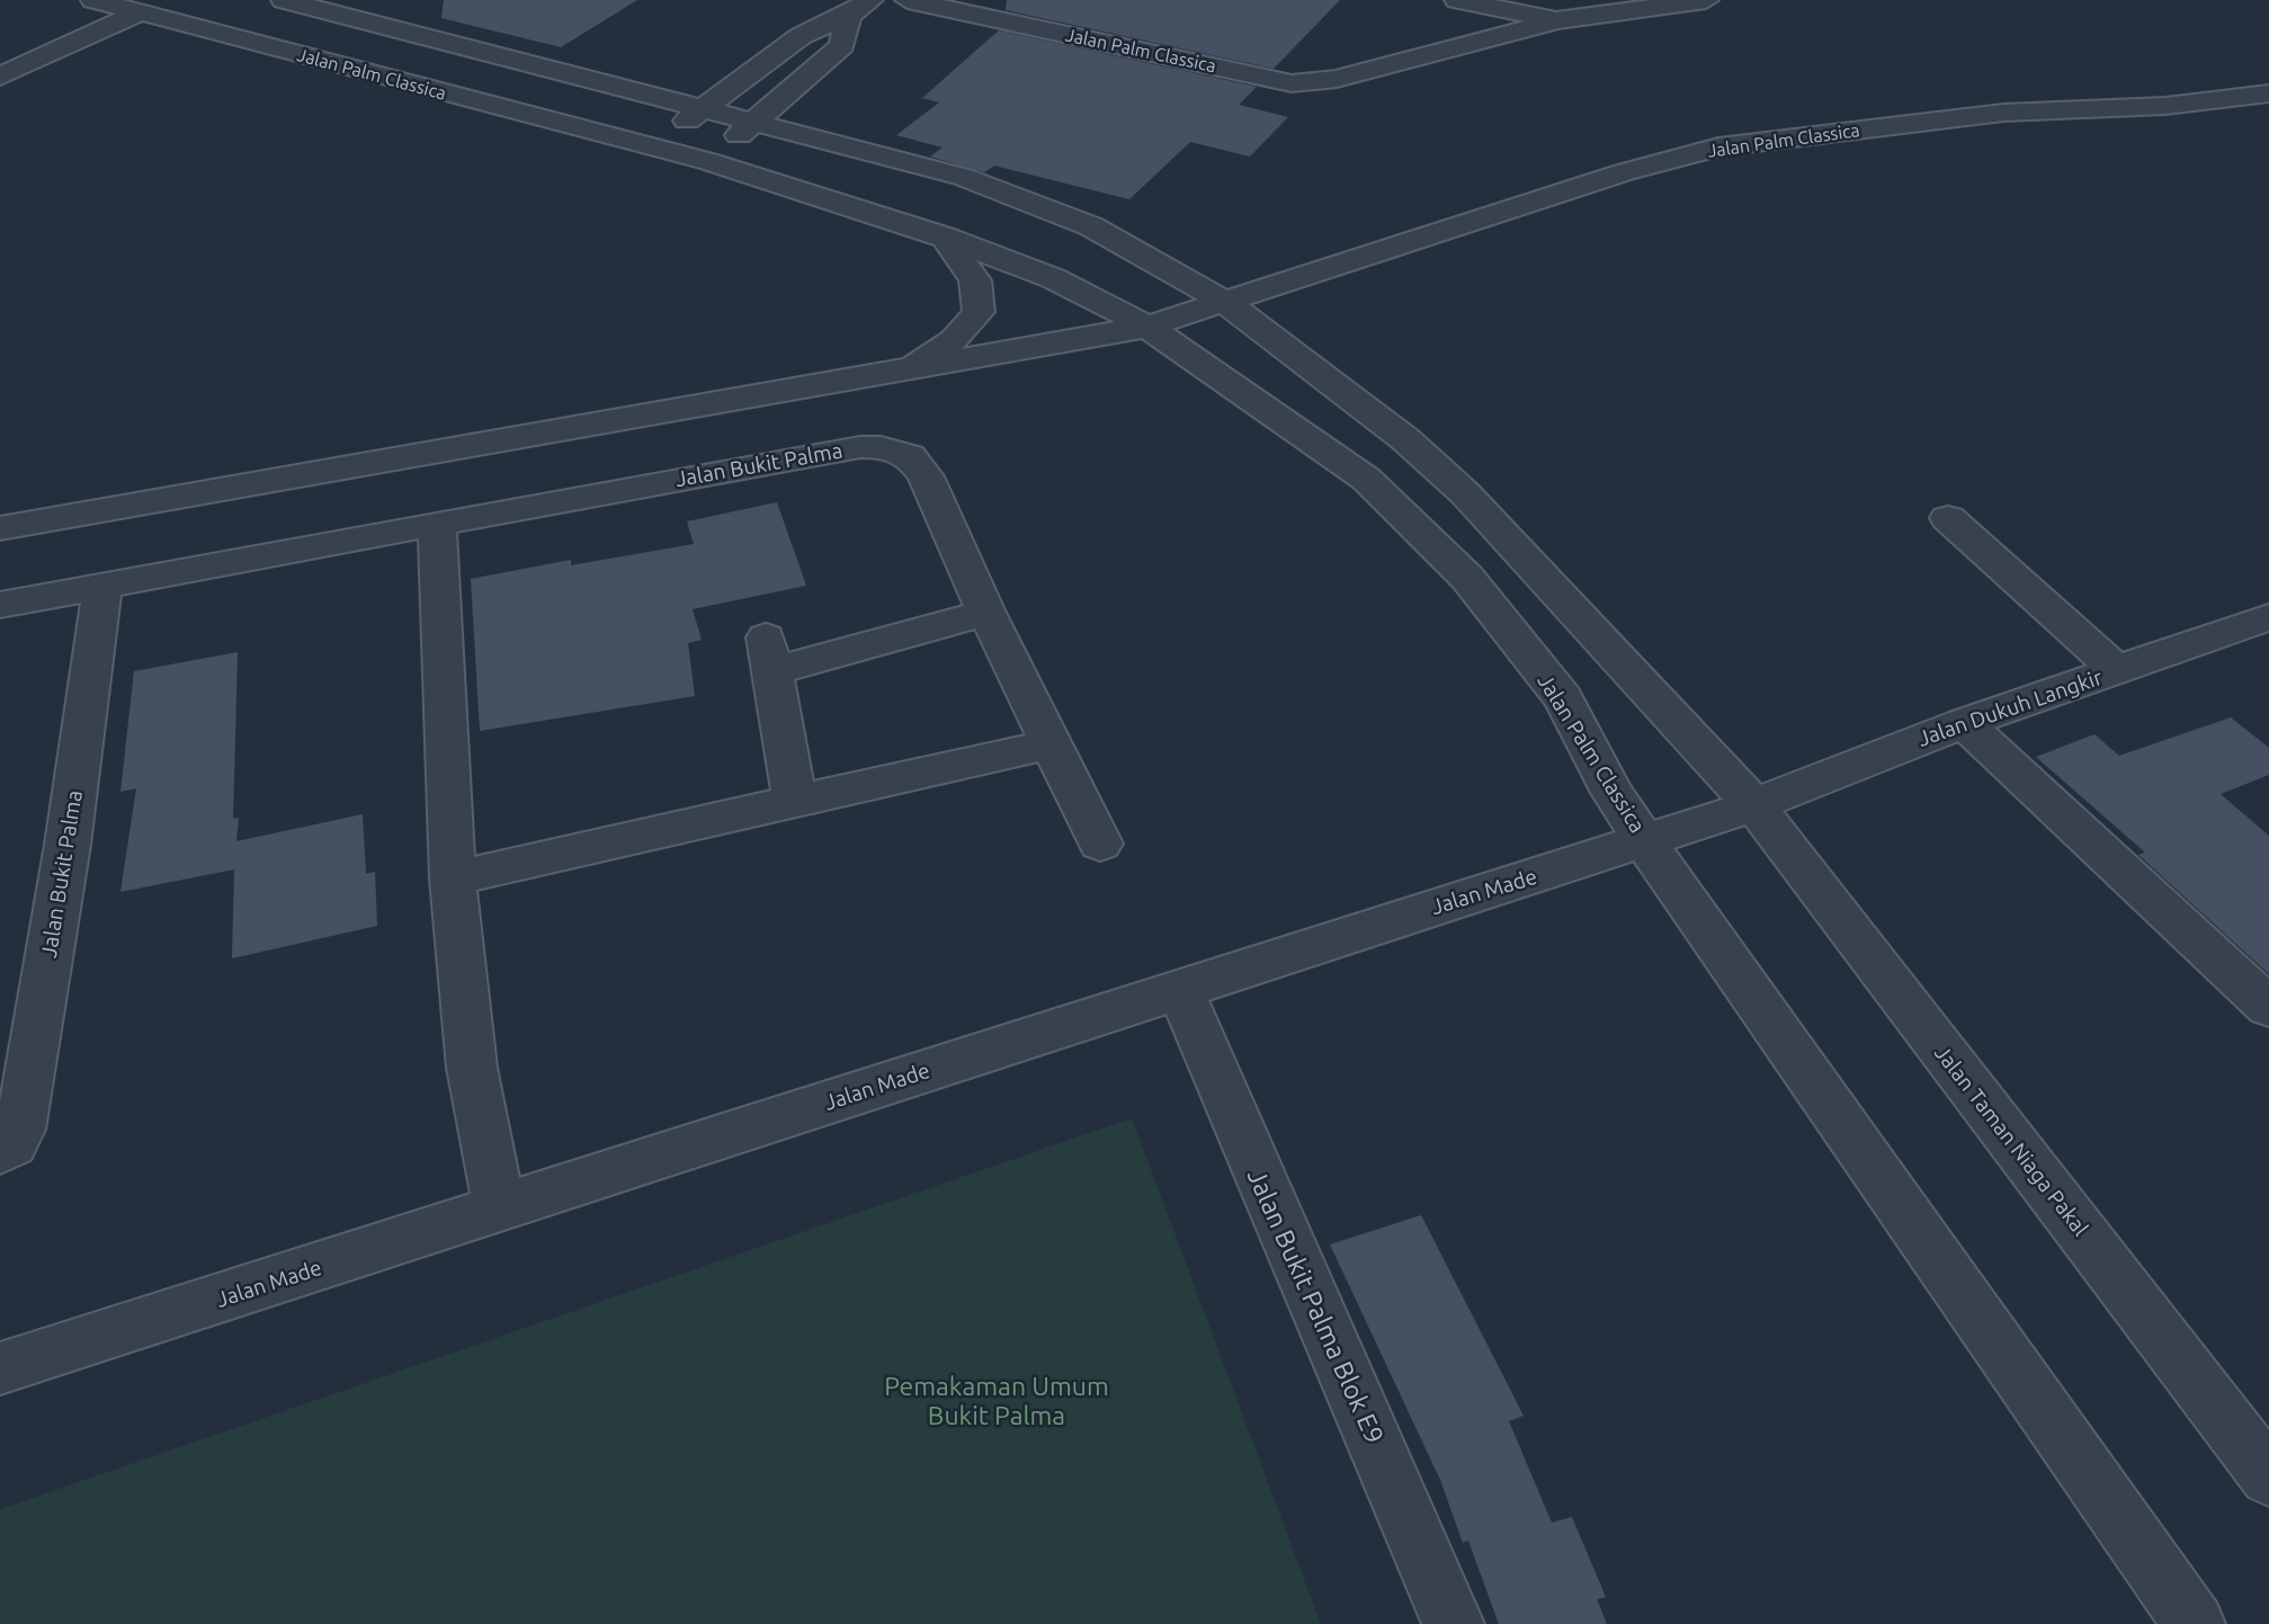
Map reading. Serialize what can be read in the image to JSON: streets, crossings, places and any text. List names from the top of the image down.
{
  "streets": {
    "street": [
      "Jalan Palm Classica",
      "Jalan Bukit Palma",
      "Jalan Dukuh Langkir",
      "Jalan Made",
      "Jalan Taman Niaga Pakal",
      "Jalan Bukit Palma Blok E9"
    ]
  },
  "crossings": [
    ["Jalan Palm Classica", "Jalan Made"],
    ["Jalan Dukuh Langkir", "Jalan Made"],
    ["Jalan Dukuh Langkir", "Jalan Taman Niaga Pakal"],
    ["Jalan Made", "Jalan Taman Niaga Pakal"],
    ["Jalan Made", "Jalan Bukit Palma Blok E9"]
  ],
  "parks": ["Pemakaman Umum Bukit Palma"]
}
